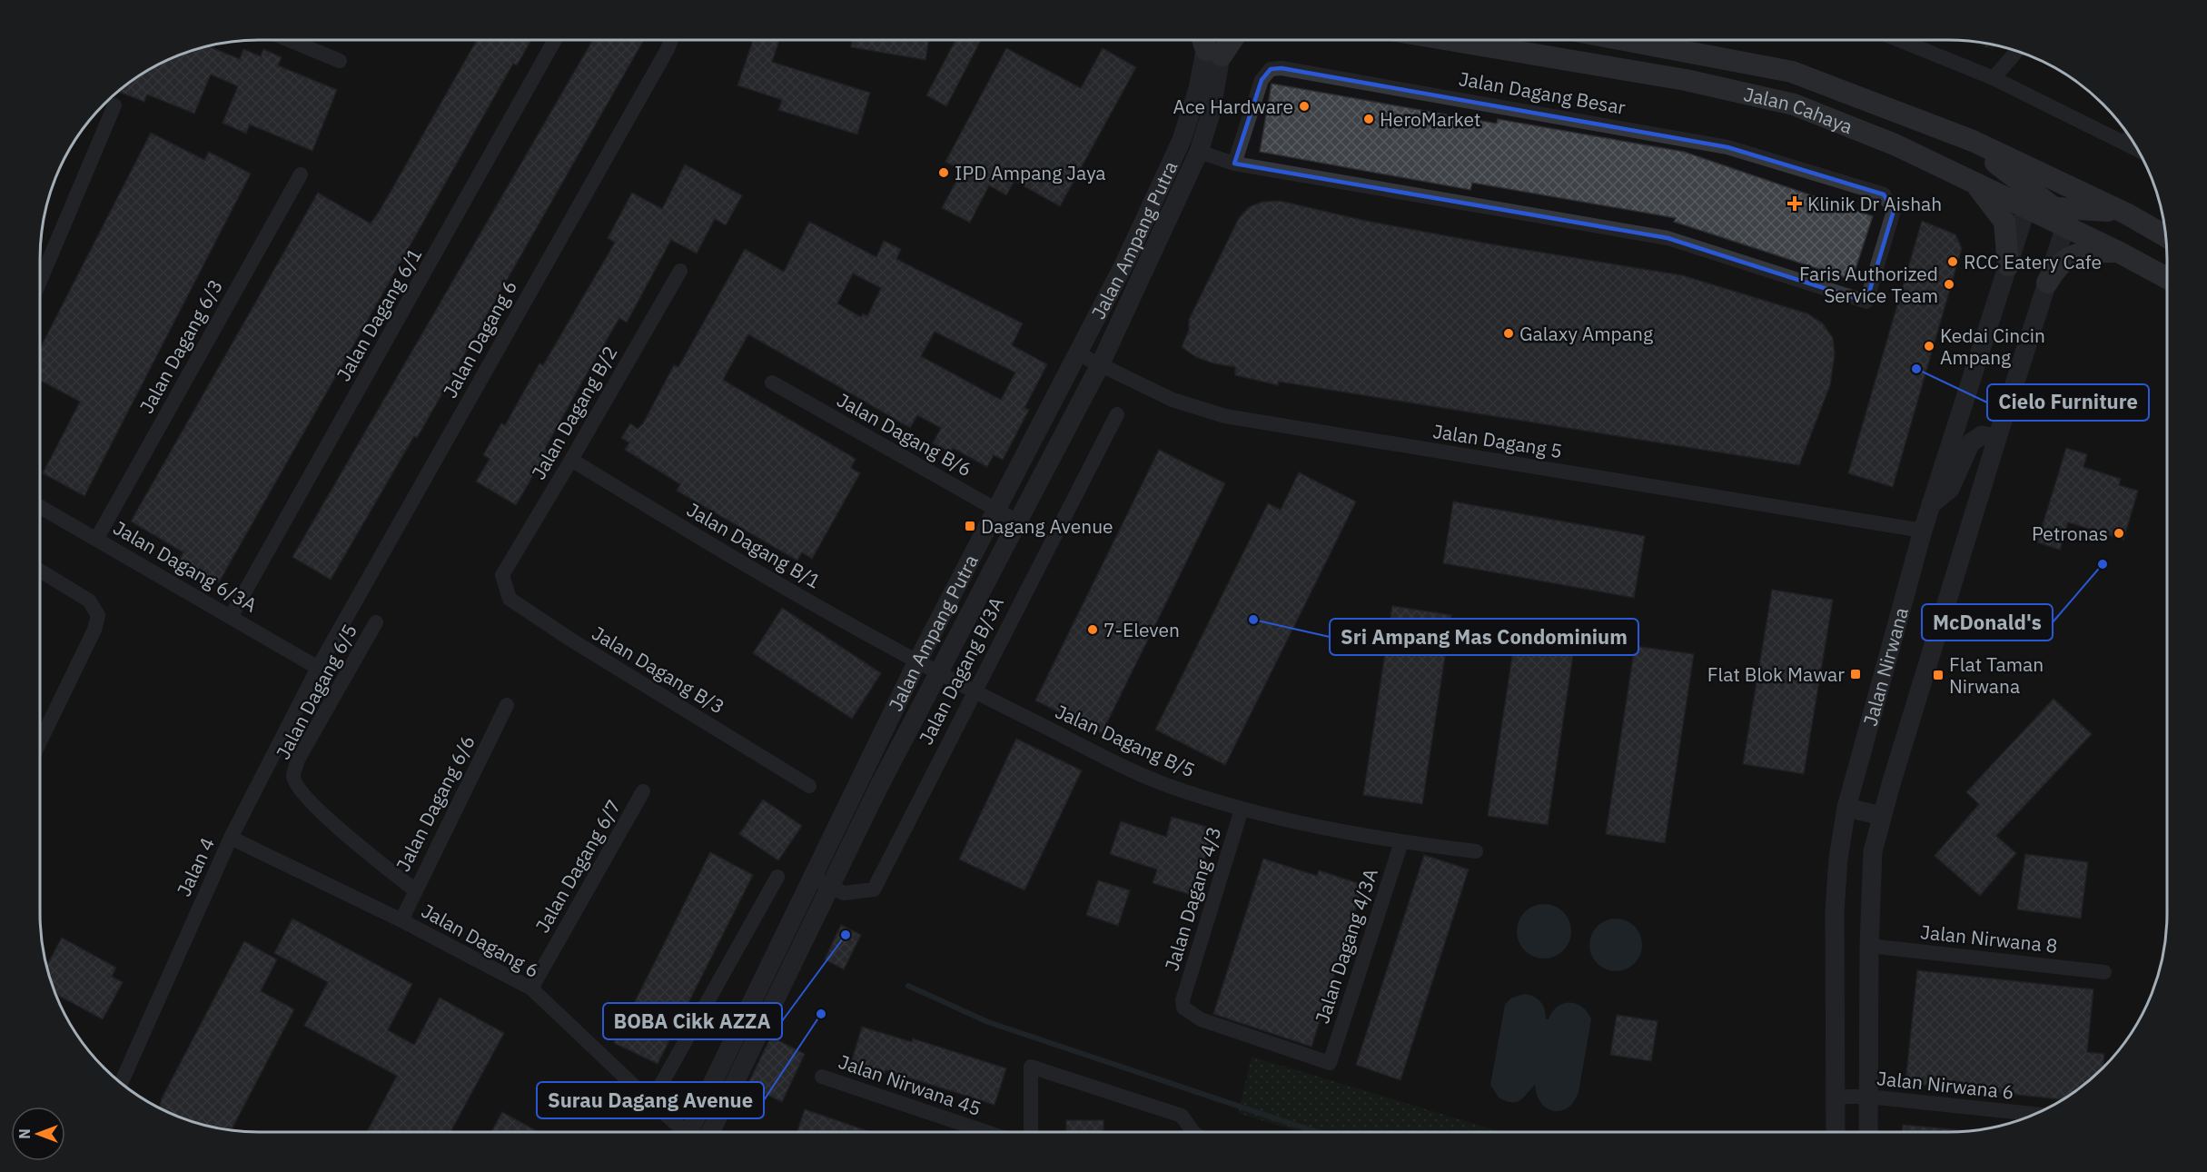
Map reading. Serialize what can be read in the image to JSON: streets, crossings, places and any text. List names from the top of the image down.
{
  "streets": {
    "main road": ["Jalan Cahaya"],
    "street": [
      "Jalan Dagang Besar",
      "Jalan Ampang Putra",
      "Jalan Dagang 6/1",
      "Jalan Dagang 6",
      "Jalan Dagang 6/3",
      "Jalan Dagang B/2",
      "Jalan Dagang B/6",
      "Jalan Dagang 5",
      "Jalan Dagang B/1",
      "Jalan Dagang 6/3A",
      "Jalan Nirwana",
      "Jalan Dagang B/3",
      "Jalan Dagang B/3A",
      "Jalan Dagang 6/5",
      "Jalan Dagang B/5",
      "Jalan Dagang 6/6",
      "Jalan Dagang 6/7",
      "Jalan 4",
      "Jalan Dagang 4/3",
      "Jalan Nirwana 8",
      "Jalan Dagang 4/3A",
      "Jalan Nirwana 45",
      "Jalan Nirwana 6"
    ]
  },
  "crossings": [
    ["Jalan Cahaya", "Jalan Nirwana"],
    ["Jalan Ampang Putra", "Jalan Dagang B/6"],
    ["Jalan Ampang Putra", "Jalan Dagang 5"],
    ["Jalan Ampang Putra", "Jalan Dagang B/1"],
    ["Jalan Ampang Putra", "Jalan Dagang B/3A"],
    ["Jalan Ampang Putra", "Jalan Dagang B/5"],
    ["Jalan Dagang 6/1", "Jalan Dagang 6/3A"],
    ["Jalan Dagang 6", "Jalan Dagang 6/3A"],
    ["Jalan Dagang 6", "Jalan Dagang 6/6"],
    ["Jalan Dagang 6", "Jalan Dagang 6/7"],
    ["Jalan Dagang 6", "Jalan 4"],
    ["Jalan Dagang 6/3", "Jalan Dagang 6/3A"],
    ["Jalan Dagang B/2", "Jalan Dagang B/1"],
    ["Jalan Dagang B/2", "Jalan Dagang B/3"],
    ["Jalan Dagang 5", "Jalan Nirwana"],
    ["Jalan Dagang B/1", "Jalan Dagang B/5"],
    ["Jalan Dagang 6/3A", "Jalan 4"],
    ["Jalan Nirwana", "Jalan Nirwana 8"],
    ["Jalan Nirwana", "Jalan Nirwana 6"],
    ["Jalan Dagang B/3A", "Jalan Dagang B/5"],
    ["Jalan Dagang 6/5", "Jalan Dagang 6/6"],
    ["Jalan Dagang B/5", "Jalan Dagang 4/3"],
    ["Jalan Dagang B/5", "Jalan Dagang 4/3A"],
    ["Jalan Dagang 4/3", "Jalan Dagang 4/3A"]
  ],
  "places": {
    "other": [
      "Ace Hardware",
      "HeroMarket",
      "IPD Ampang Jaya",
      "RCC Eatery Cafe",
      "Faris Authorized Service Team",
      "Galaxy Ampang",
      "Kedai Cincin Ampang",
      "Cielo Furniture",
      "Petronas",
      "McDonald's",
      "Sri Ampang Mas Condominium",
      "7-Eleven",
      "BOBA Cikk AZZA",
      "Surau Dagang Avenue"
    ],
    "health": ["Klinik Dr Aishah"],
    "transit": ["Dagang Avenue", "Flat Blok Mawar", "Flat Taman Nirwana"]
  },
  "north": "left"
}
